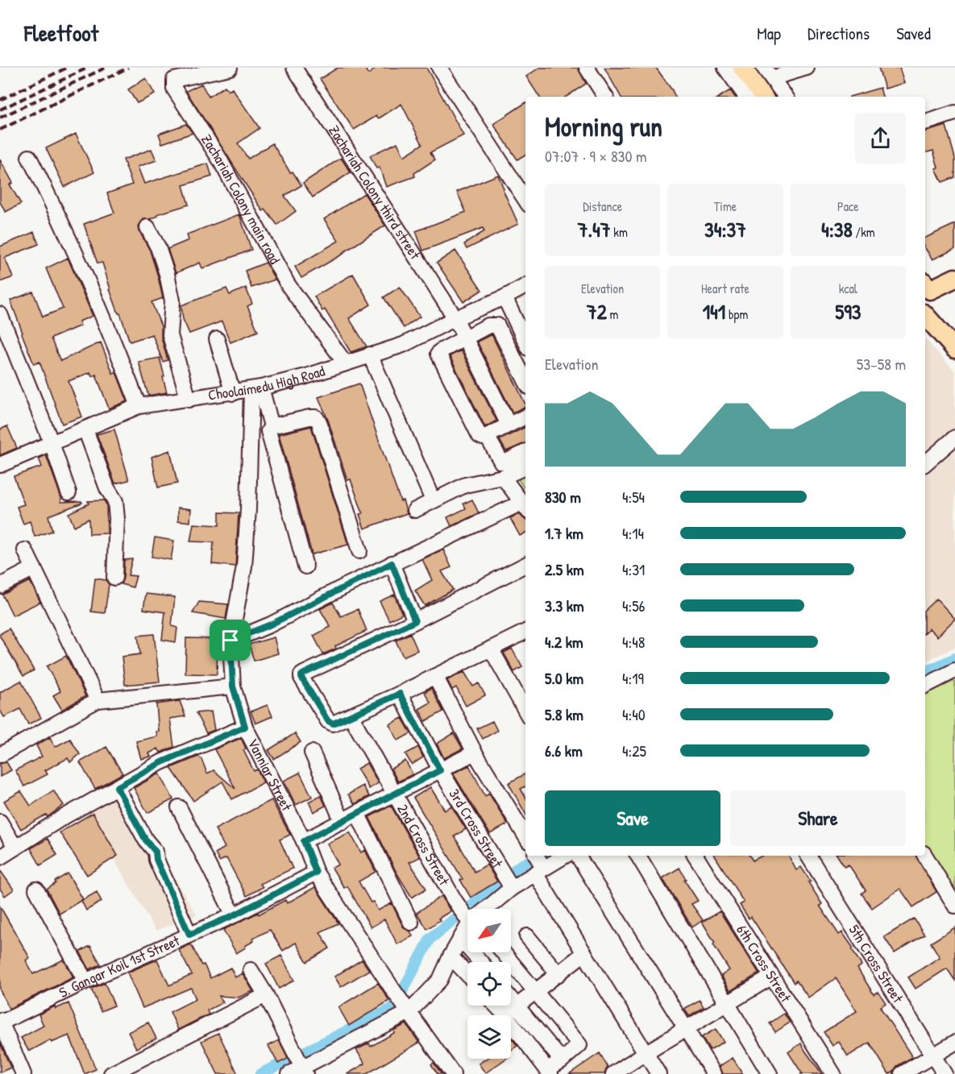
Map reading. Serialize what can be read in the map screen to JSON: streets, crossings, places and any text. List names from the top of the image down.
{
  "streets": {
    "street": [
      "Zachariah Colony third street",
      "Zachariah Colony main road",
      "Choolaimedu High Road",
      "Vanniar Street",
      "3rd Cross Street",
      "2nd Cross Street",
      "6th Cross Street",
      "5th Cross Street",
      "S. Gangar Koil 1st Street"
    ]
  },
  "crossings": [
    ["Zachariah Colony third street", "Choolaimedu High Road"],
    ["Zachariah Colony main road", "Choolaimedu High Road"],
    ["Choolaimedu High Road", "Vanniar Street"],
    ["Vanniar Street", "S. Gangar Koil 1st Street"]
  ],
  "north": "bottom left",
  "page": {
    "header": "Fleetfoot",
    "nav": ["Map", "Directions", "Saved"],
    "heading": ["Morning run", "07:07 · 9 × 830 m"],
    "stats": [
      ["Distance", "7.47 km"],
      ["Time", "34:37"],
      ["Pace", "4:38 /km"],
      ["Elevation", "72 m"],
      ["Heart rate", "141 bpm"],
      ["kcal", "593"]
    ],
    "chart": ["Elevation", "53–58 m"],
    "list": [
      {
        "name": "830 m",
        "note": "4:54"
      },
      {
        "name": "1.7 km",
        "note": "4:14"
      },
      {
        "name": "2.5 km",
        "note": "4:31"
      },
      {
        "name": "3.3 km",
        "note": "4:56"
      },
      {
        "name": "4.2 km",
        "note": "4:48"
      },
      {
        "name": "5.0 km",
        "note": "4:19"
      },
      {
        "name": "5.8 km",
        "note": "4:40"
      },
      {
        "name": "6.6 km",
        "note": "4:25"
      }
    ],
    "buttons": ["Save", "Share"]
  }
}
